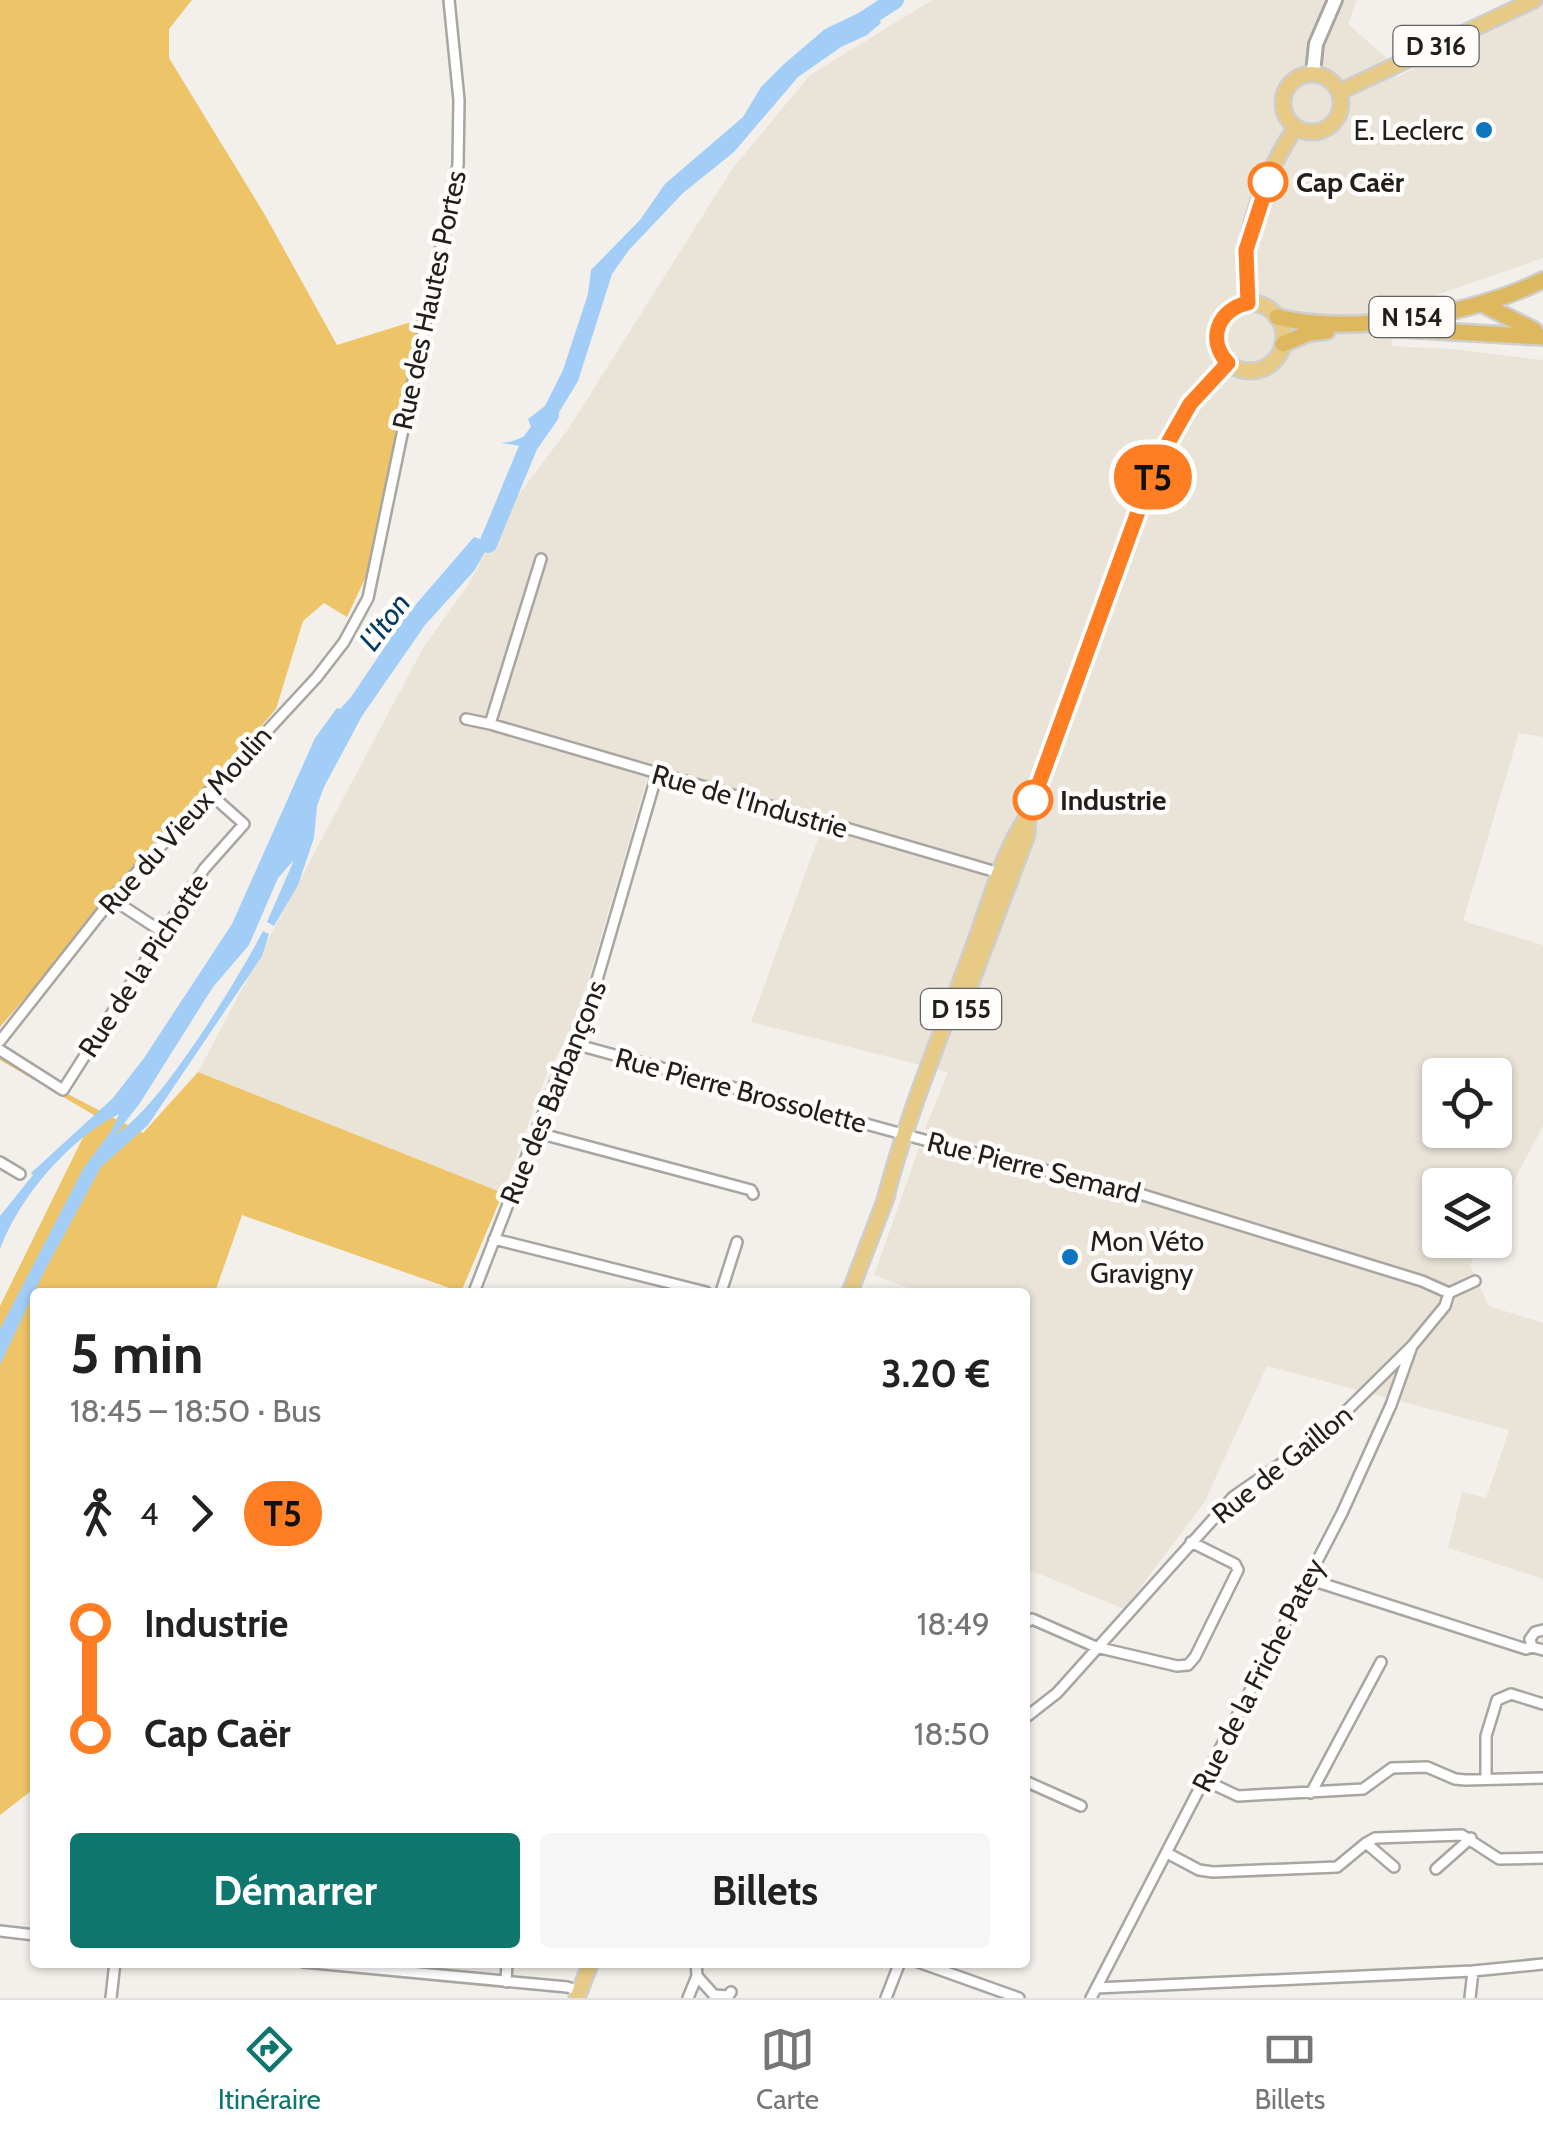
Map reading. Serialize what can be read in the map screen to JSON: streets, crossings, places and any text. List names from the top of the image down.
{
  "streets": {
    "highway": ["N 154"],
    "main road": ["D 316", "D 155"],
    "street": [
      "Rue des Hautes Portes",
      "Rue de l'Industrie",
      "Rue du Vieux Moulin",
      "Rue de la Pichotte",
      "Rue Pierre Brossolette",
      "Rue des Barbançons",
      "Rue Pierre Semard",
      "Rue de Gaillon",
      "Rue de la Friche Patey"
    ]
  },
  "crossings": [
    ["Rue des Hautes Portes", "Rue du Vieux Moulin"],
    ["N 154", "D 155"],
    ["Rue de l'Industrie", "D 155"],
    ["Rue de l'Industrie", "Rue des Barbançons"],
    ["Rue du Vieux Moulin", "Rue de la Pichotte"],
    ["D 155", "Rue Pierre Brossolette"],
    ["D 155", "Rue Pierre Semard"],
    ["Rue Pierre Brossolette", "Rue des Barbançons"],
    ["Rue Pierre Brossolette", "Rue Pierre Semard"],
    ["Rue Pierre Semard", "Rue de Gaillon"],
    ["Rue de Gaillon", "Rue de la Friche Patey"]
  ],
  "water": ["L'Iton"],
  "places": [
    "E. Leclerc",
    "Cap Caër",
    "Industrie",
    "Mon Véto Gravigny"
  ],
  "lines": ["bus line T5"],
  "page": {
    "on_map": "T5",
    "heading": ["5 min", "18:45 – 18:50 · Bus", "3.20 €"],
    "legs": ["4", "T5"],
    "list": [
      {
        "name": "Industrie",
        "value": "18:49"
      },
      {
        "name": "Cap Caër",
        "value": "18:50"
      }
    ],
    "buttons": ["Démarrer", "Billets"],
    "tabs": ["Itinéraire", "Carte", "Billets"]
  }
}
